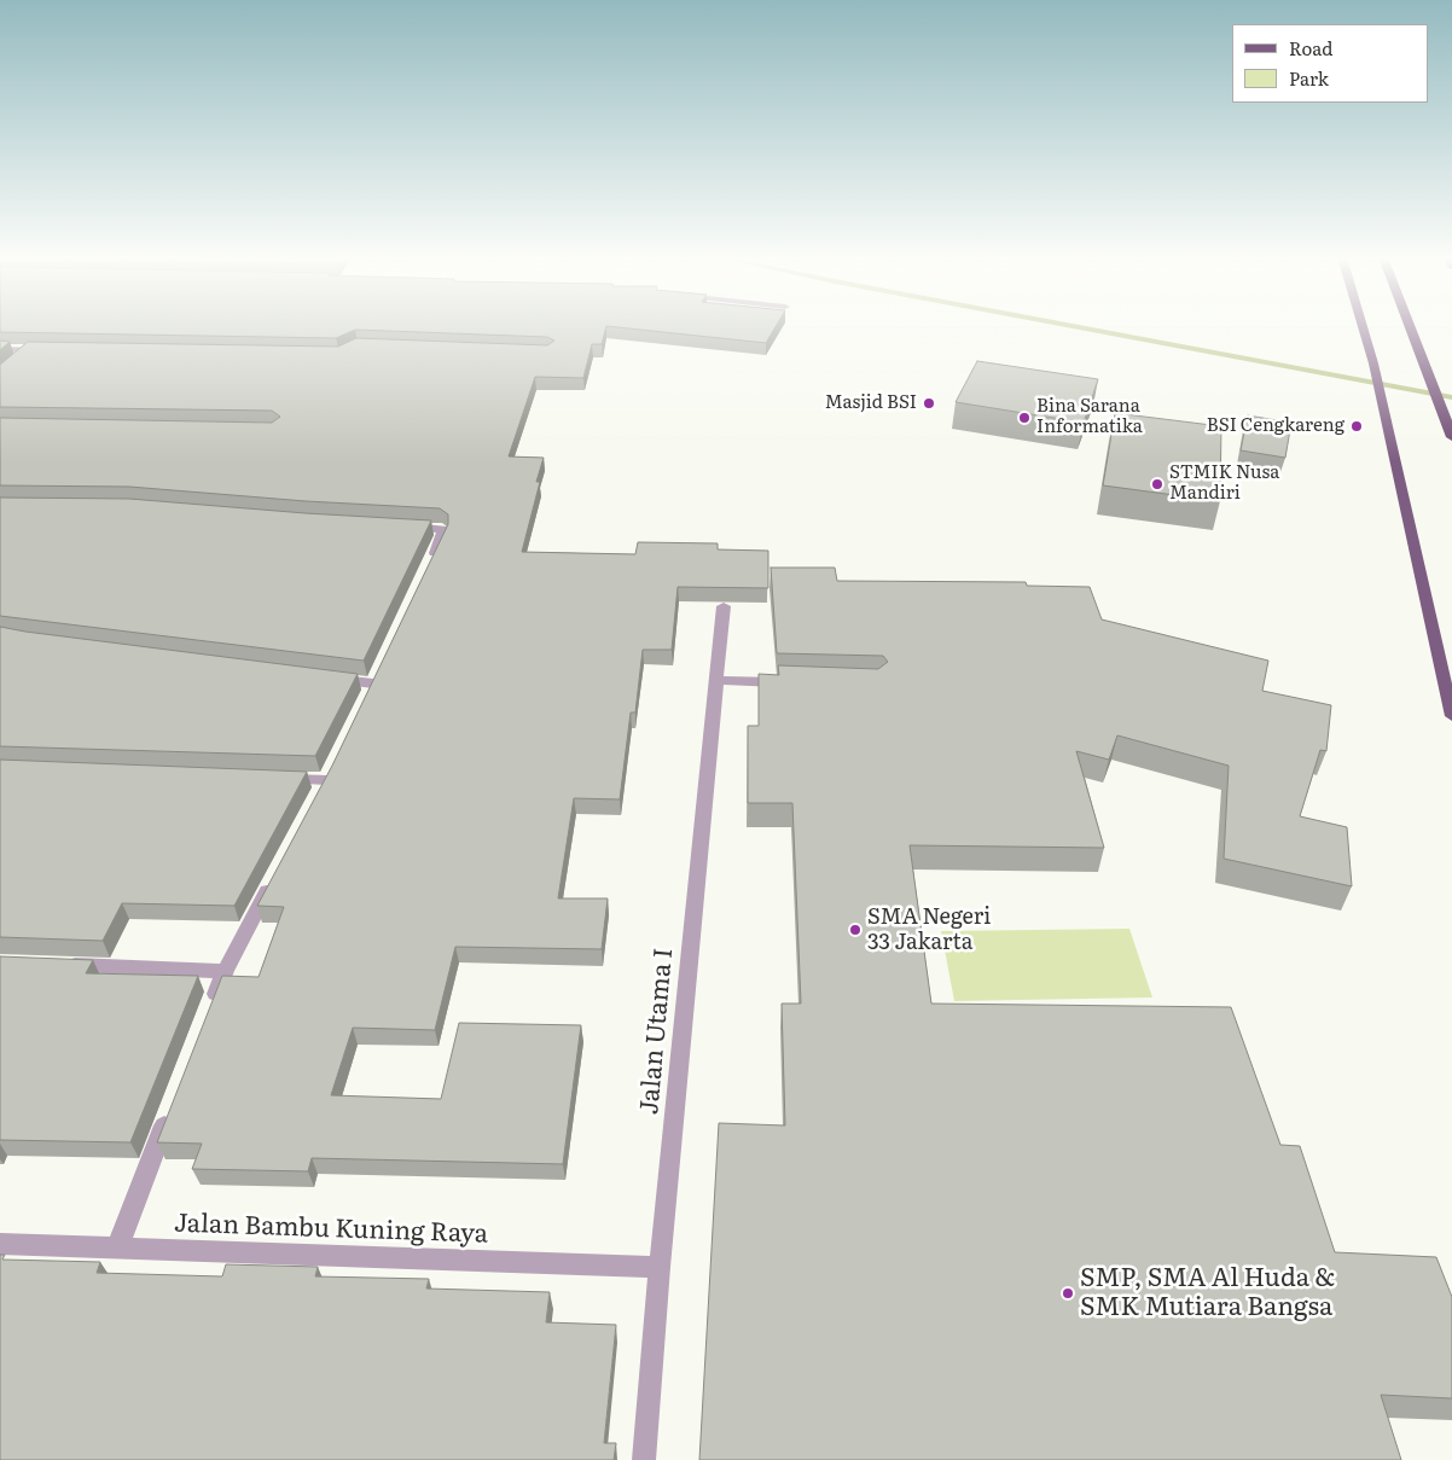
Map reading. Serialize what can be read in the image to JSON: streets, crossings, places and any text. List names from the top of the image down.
{
  "streets": {
    "street": ["Jalan Utama I", "Jalan Bambu Kuning Raya"]
  },
  "crossings": [
    ["Jalan Utama I", "Jalan Bambu Kuning Raya"]
  ],
  "places": [
    "Masjid BSI",
    "Bina Sarana Informatika",
    "BSI Cengkareng",
    "STMIK Nusa Mandiri",
    "SMA Negeri 33 Jakarta",
    "SMP, SMA Al Huda & SMK Mutiara Bangsa"
  ],
  "legend": ["Road", "Park"]
}
